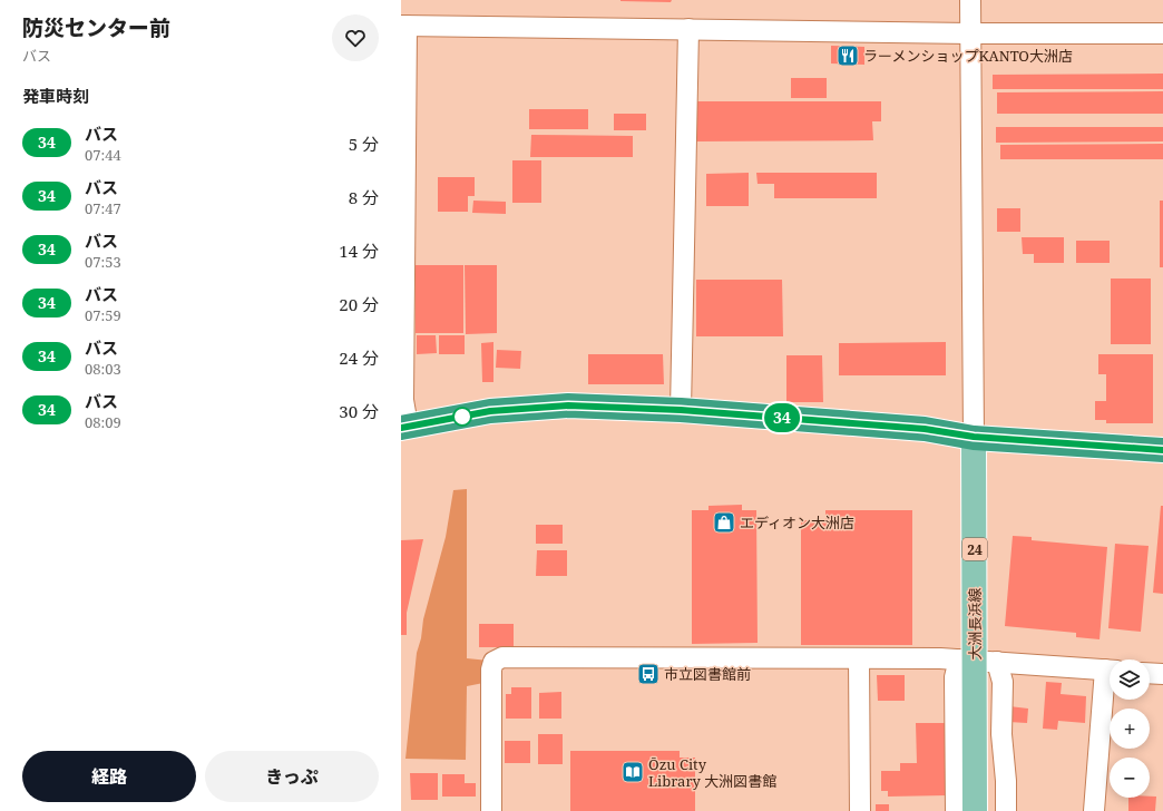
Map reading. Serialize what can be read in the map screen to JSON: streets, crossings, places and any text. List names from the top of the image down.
{
  "streets": {
    "main road": ["24", "大洲長浜線"]
  },
  "places": {
    "restaurant": ["ラーメンショップKANTO大洲店"],
    "shop": ["エディオン大洲店"],
    "bus stop": ["市立図書館前"],
    "library": ["Ōzu City Library 大洲図書館"]
  },
  "lines": ["bus line 34"],
  "page": {
    "heading": [
      ["防災センター前", "バス"],
      "発車時刻"
    ],
    "on_map": "34",
    "list": [
      {
        "mark": "34",
        "name": "バス",
        "note": "07:44",
        "value": "5 分"
      },
      {
        "mark": "34",
        "name": "バス",
        "note": "07:47",
        "value": "8 分"
      },
      {
        "mark": "34",
        "name": "バス",
        "note": "07:53",
        "value": "14 分"
      },
      {
        "mark": "34",
        "name": "バス",
        "note": "07:59",
        "value": "20 分"
      },
      {
        "mark": "34",
        "name": "バス",
        "note": "08:03",
        "value": "24 分"
      },
      {
        "mark": "34",
        "name": "バス",
        "note": "08:09",
        "value": "30 分"
      }
    ],
    "map_buttons": ["+", "−"],
    "buttons": ["経路", "きっぷ"]
  }
}
